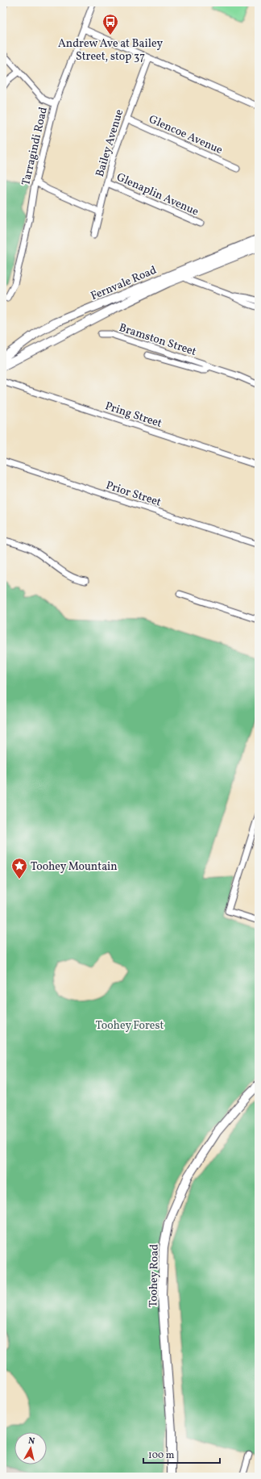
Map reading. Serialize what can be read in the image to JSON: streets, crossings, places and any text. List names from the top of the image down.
{
  "streets": {
    "street": [
      "Glencoe Avenue",
      "Bailey Avenue",
      "Tarragindi Road",
      "Glenaplin Avenue",
      "Fernvale Road",
      "Bramston Street",
      "Pring Street",
      "Prior Street",
      "Toohey Road"
    ]
  },
  "crossings": [
    ["Glencoe Avenue", "Bailey Avenue"],
    ["Bailey Avenue", "Glenaplin Avenue"]
  ],
  "parks": ["Toohey Forest"],
  "places": {
    "bus stop": ["Andrew Ave at Bailey Street, stop 37"],
    "place": ["Toohey Mountain"]
  },
  "scale_bar": "100 m",
  "north": "top"
}
